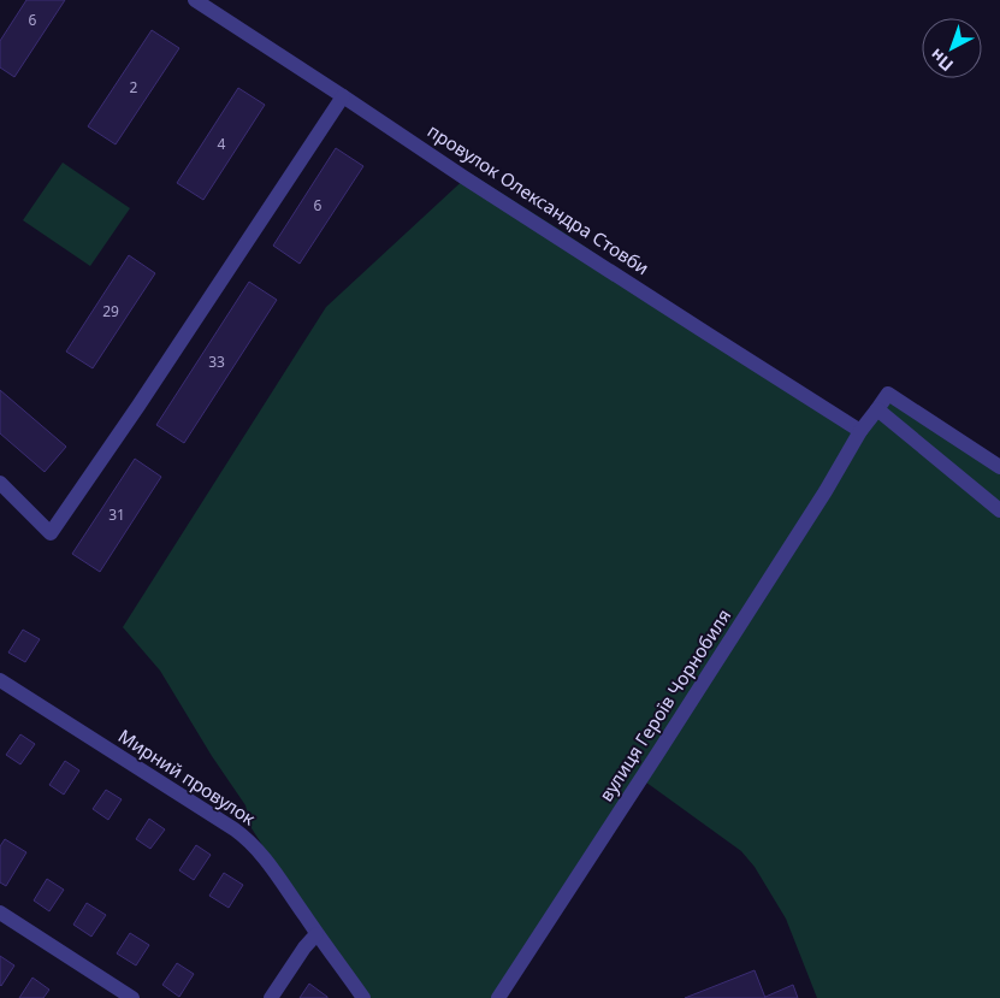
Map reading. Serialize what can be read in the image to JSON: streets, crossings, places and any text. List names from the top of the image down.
{
  "streets": {
    "street": ["провулок Олександра Стовби", "вулиця Героїв Чорнобиля", "Мирний провулок"]
  },
  "crossings": [
    ["провулок Олександра Стовби", "вулиця Героїв Чорнобиля"]
  ],
  "house_numbers": [
    "6",
    "2",
    "4",
    "6",
    "29",
    "33",
    "31"
  ],
  "north": "bottom left"
}
